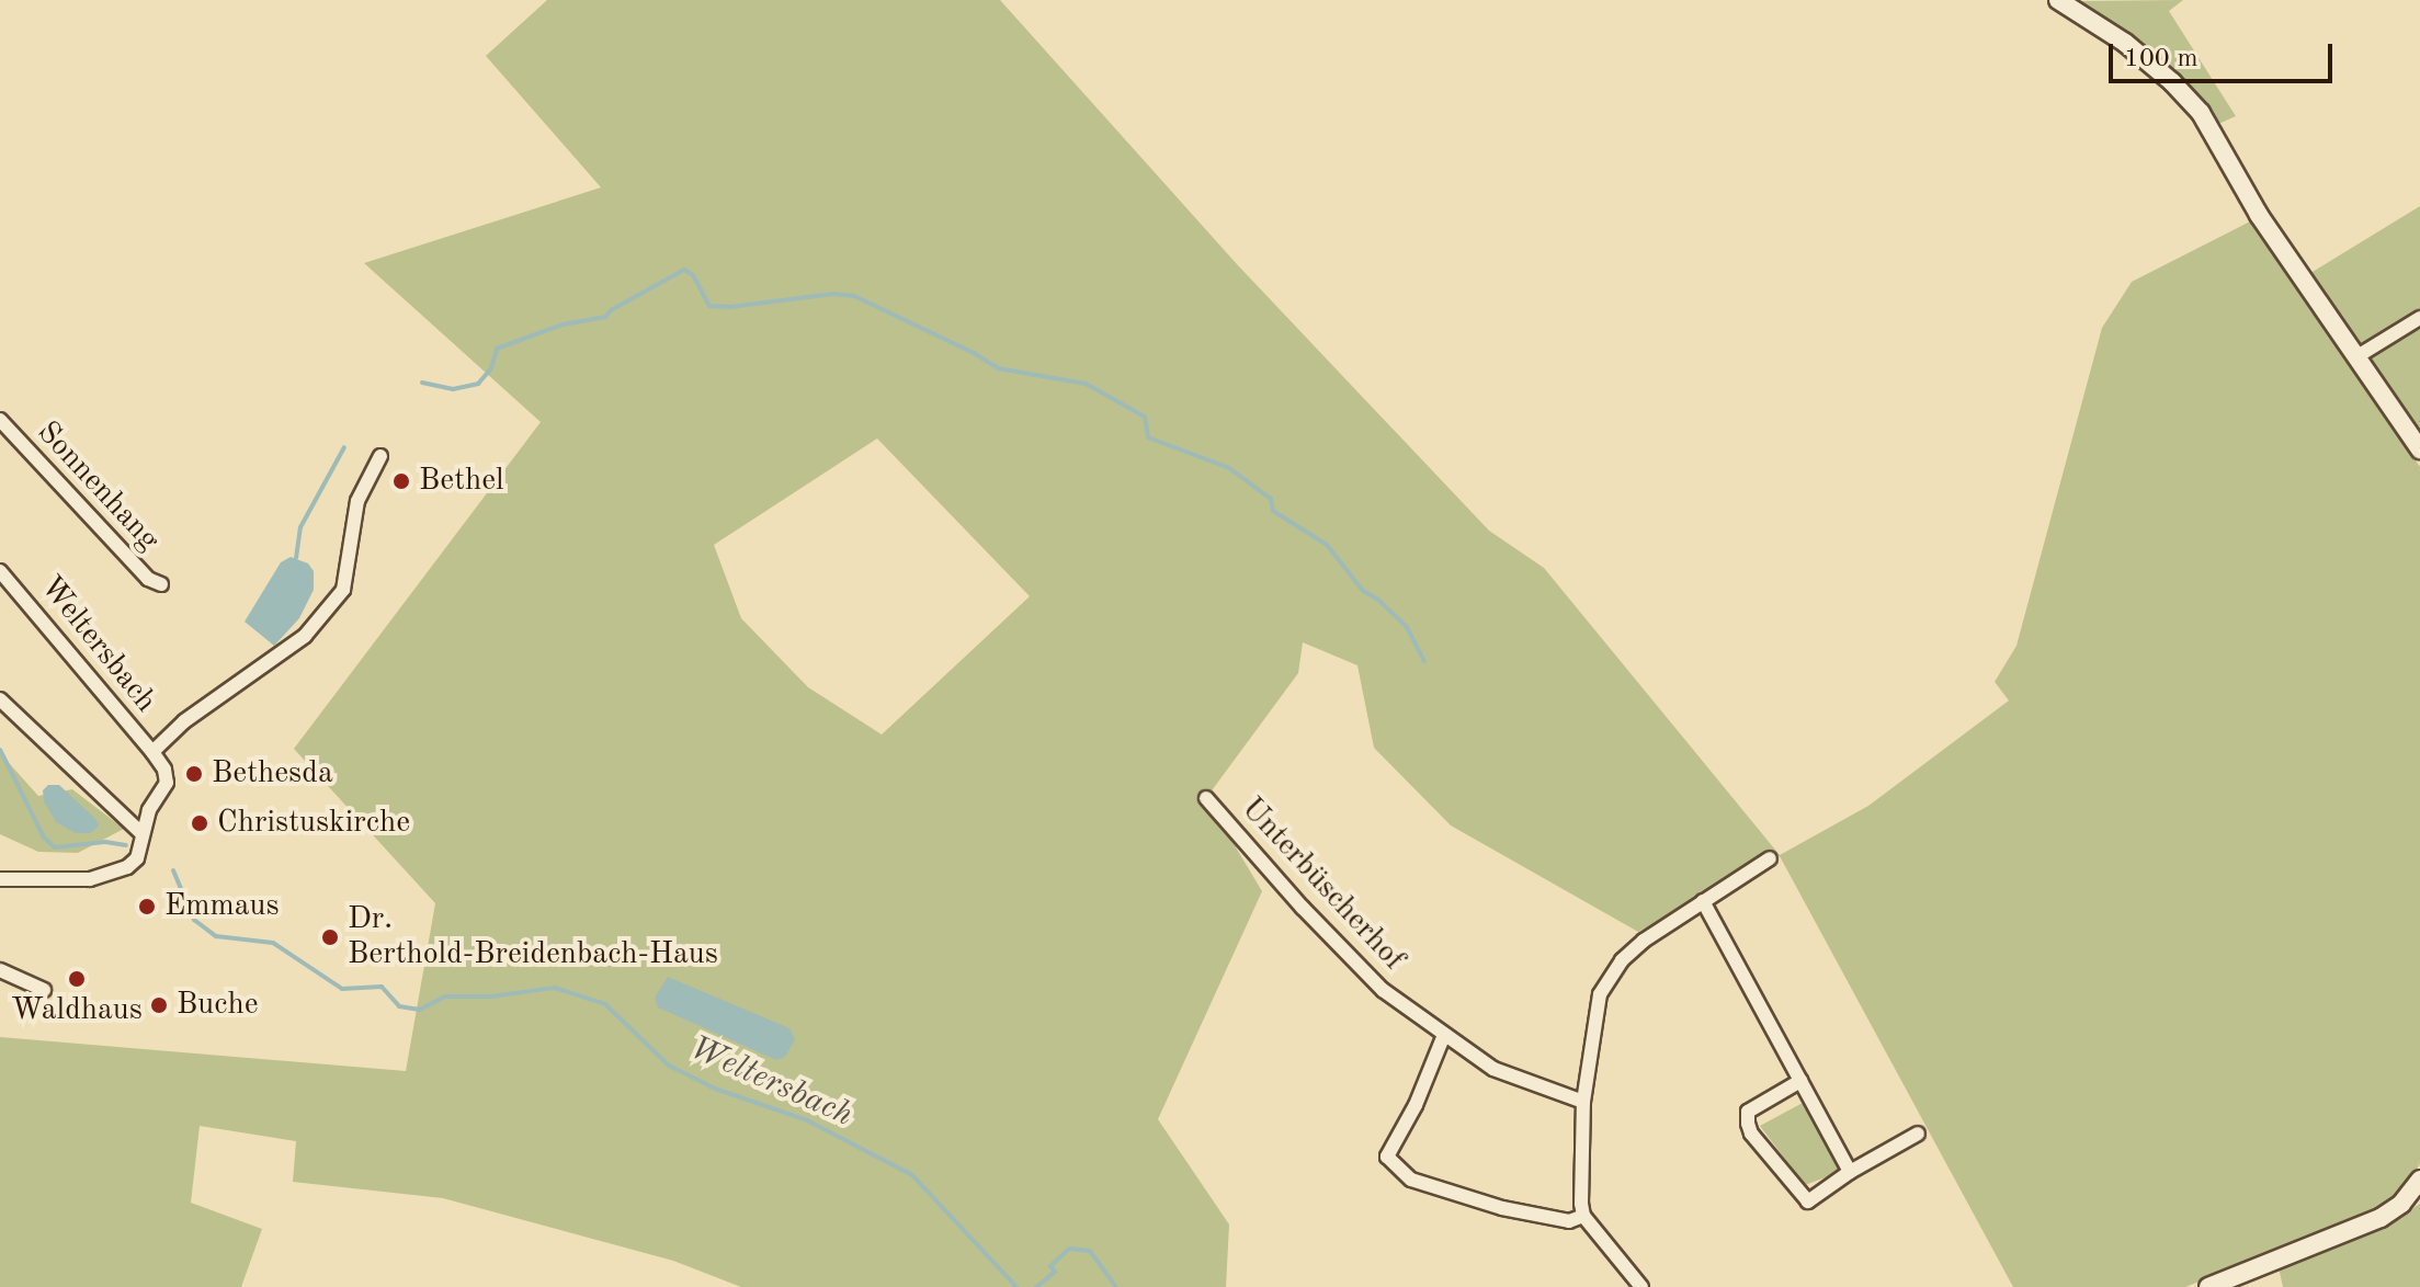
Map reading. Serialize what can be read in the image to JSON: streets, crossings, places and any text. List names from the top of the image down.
{
  "streets": {
    "street": ["Sonnenhang", "Weltersbach", "Unterbüscherhof"]
  },
  "water": ["Weltersbach"],
  "places": [
    "Bethel",
    "Bethesda",
    "Christuskirche",
    "Emmaus",
    "Dr. Berthold-Breidenbach-Haus",
    "Waldhaus",
    "Buche"
  ],
  "scale_bar": "100 m"
}
